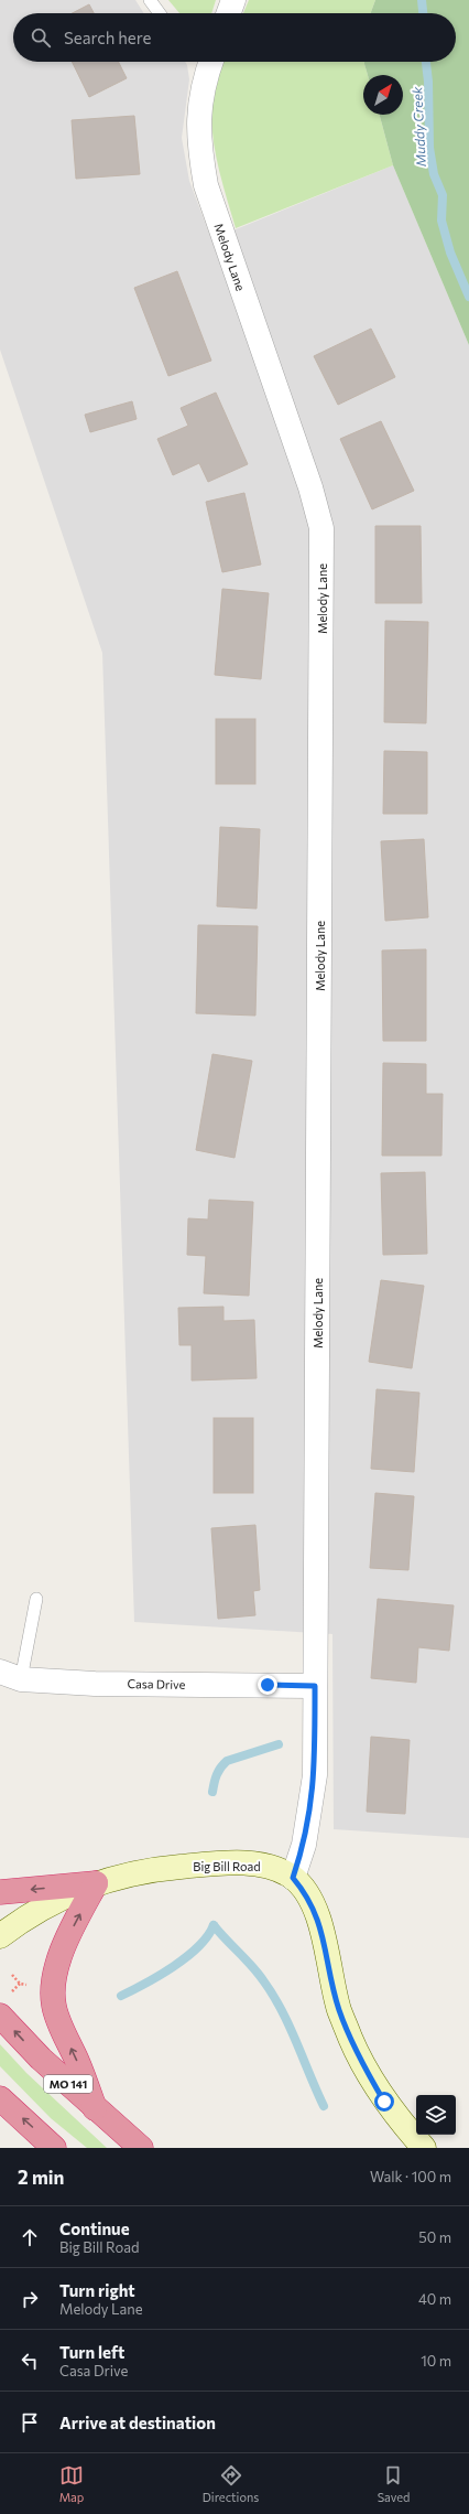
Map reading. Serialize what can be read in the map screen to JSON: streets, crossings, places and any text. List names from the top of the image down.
{
  "streets": {
    "highway": ["MO 141"],
    "street": ["Melody Lane", "Casa Drive", "Big Bill Road"]
  },
  "crossings": [
    ["Melody Lane", "Casa Drive"],
    ["Melody Lane", "Big Bill Road"]
  ],
  "water": ["Muddy Creek"],
  "north": "top right",
  "page": {
    "search": "Search here",
    "heading": ["2 min", "Walk · 100 m"],
    "list": [
      ["Continue", "Big Bill Road", "50 m"],
      ["Turn right", "Melody Lane", "40 m"],
      ["Turn left", "Casa Drive", "10 m"],
      "Arrive at destination"
    ],
    "nav": ["Map", "Directions", "Saved"]
  }
}
